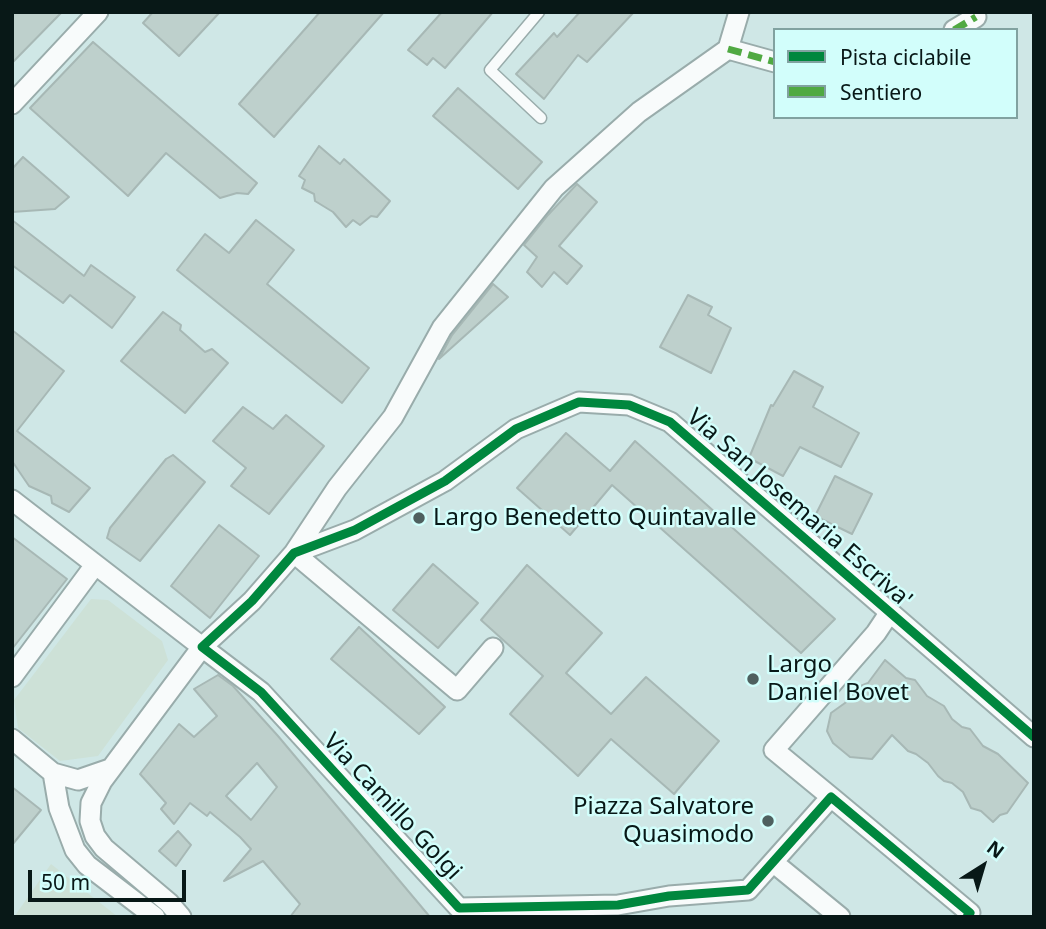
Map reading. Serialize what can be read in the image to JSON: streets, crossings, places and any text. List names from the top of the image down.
{
  "streets": {
    "street": ["Via San Josemaria Escriva'", "Via Camillo Golgi"]
  },
  "crossings": [
    ["Via San Josemaria Escriva'", "Via Camillo Golgi"]
  ],
  "places": ["Largo Benedetto Quintavalle", "Largo Daniel Bovet", "Piazza Salvatore Quasimodo"],
  "legend": ["Pista ciclabile", "Sentiero"],
  "scale_bar": "50 m",
  "north": "top right"
}
